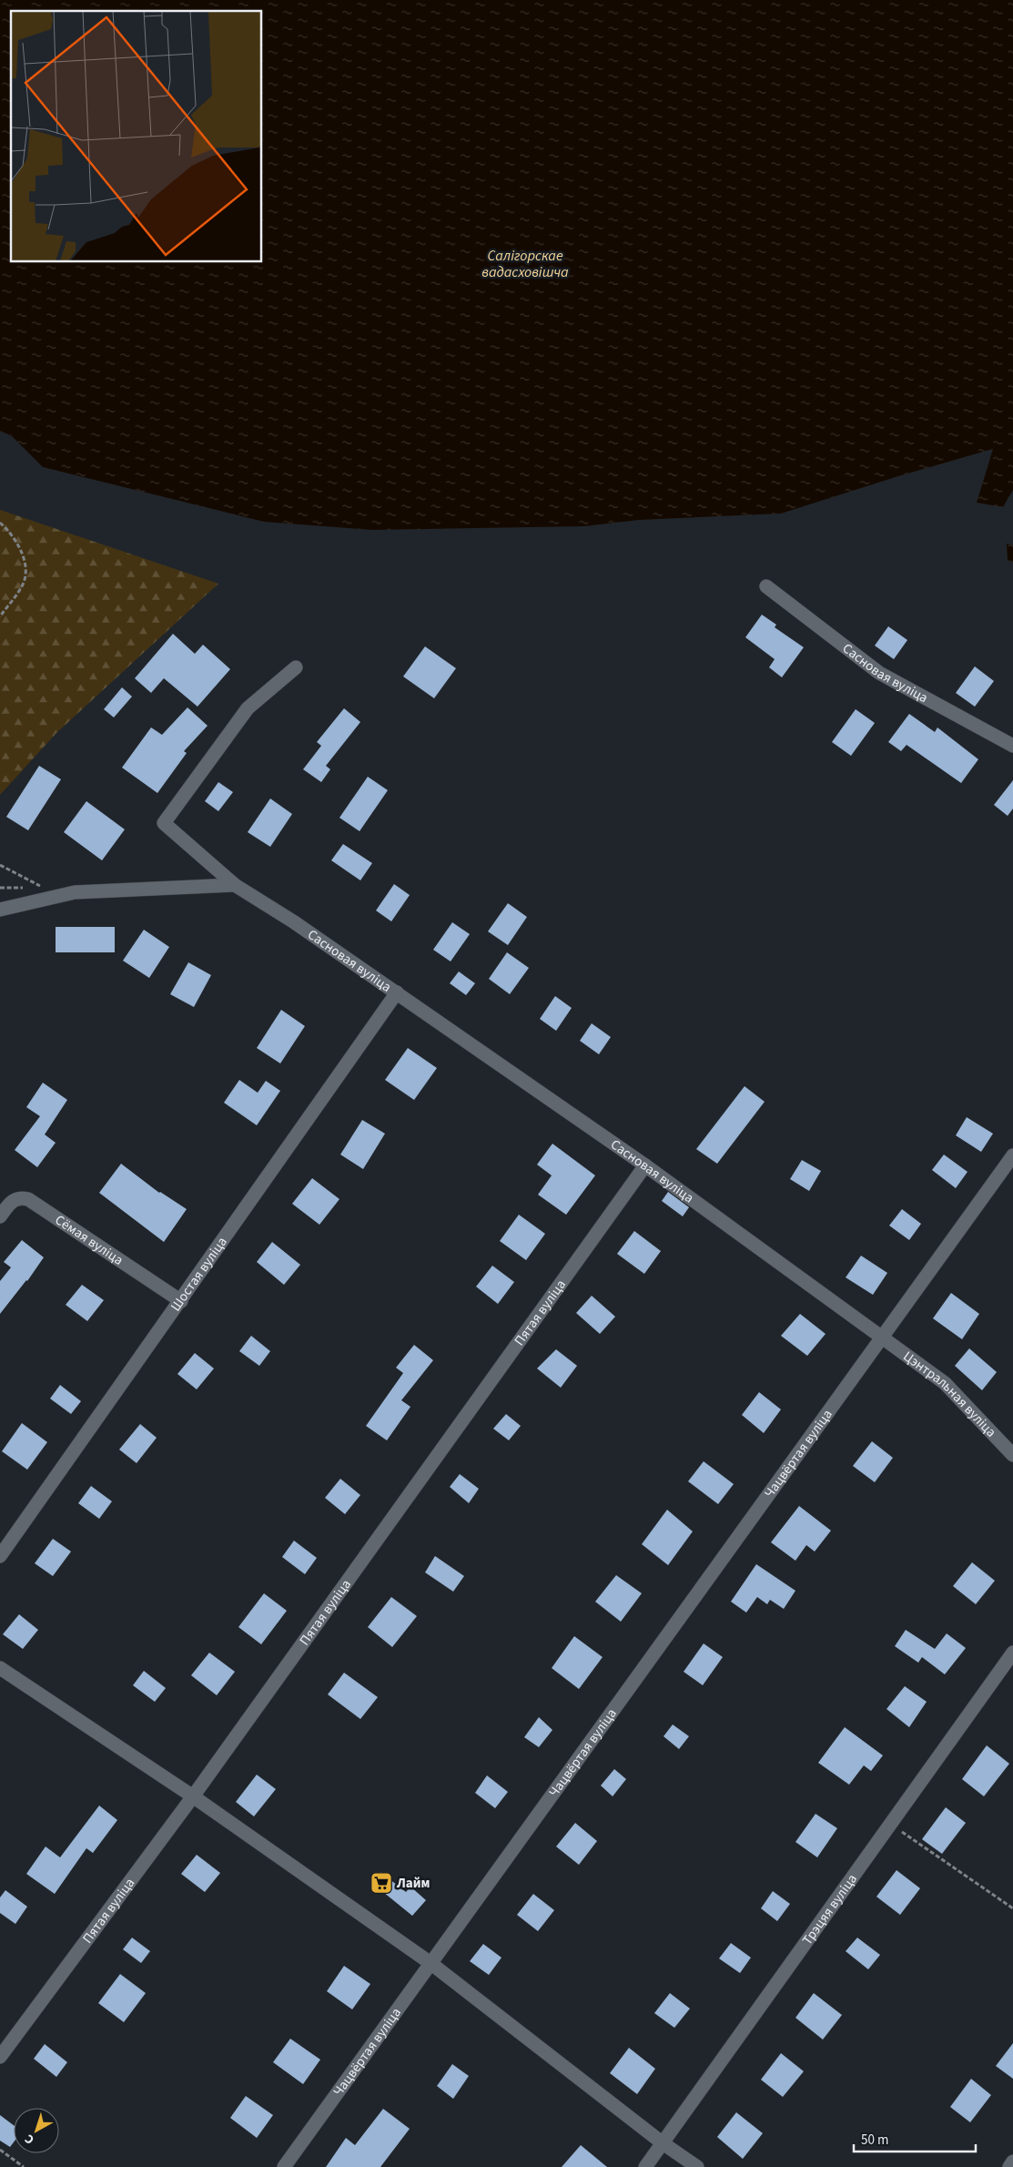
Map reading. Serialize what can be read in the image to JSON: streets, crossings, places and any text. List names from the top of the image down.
{
  "streets": {
    "street": [
      "Сасновая вуліца",
      "Сёмая вуліца",
      "Шостая вуліца",
      "Пятая вуліца",
      "Цэнтральная вуліца",
      "Чацвёртая вуліца",
      "Трэцяя вуліца"
    ]
  },
  "crossings": [
    ["Сасновая вуліца", "Шостая вуліца"],
    ["Сасновая вуліца", "Пятая вуліца"],
    ["Сасновая вуліца", "Цэнтральная вуліца"],
    ["Сасновая вуліца", "Чацвёртая вуліца"],
    ["Сёмая вуліца", "Шостая вуліца"],
    ["Цэнтральная вуліца", "Чацвёртая вуліца"]
  ],
  "water": ["Салігорскае вадасховішча"],
  "places": {
    "supermarket": ["Лайм"]
  },
  "scale_bar": "50 m",
  "north": "bottom left"
}
